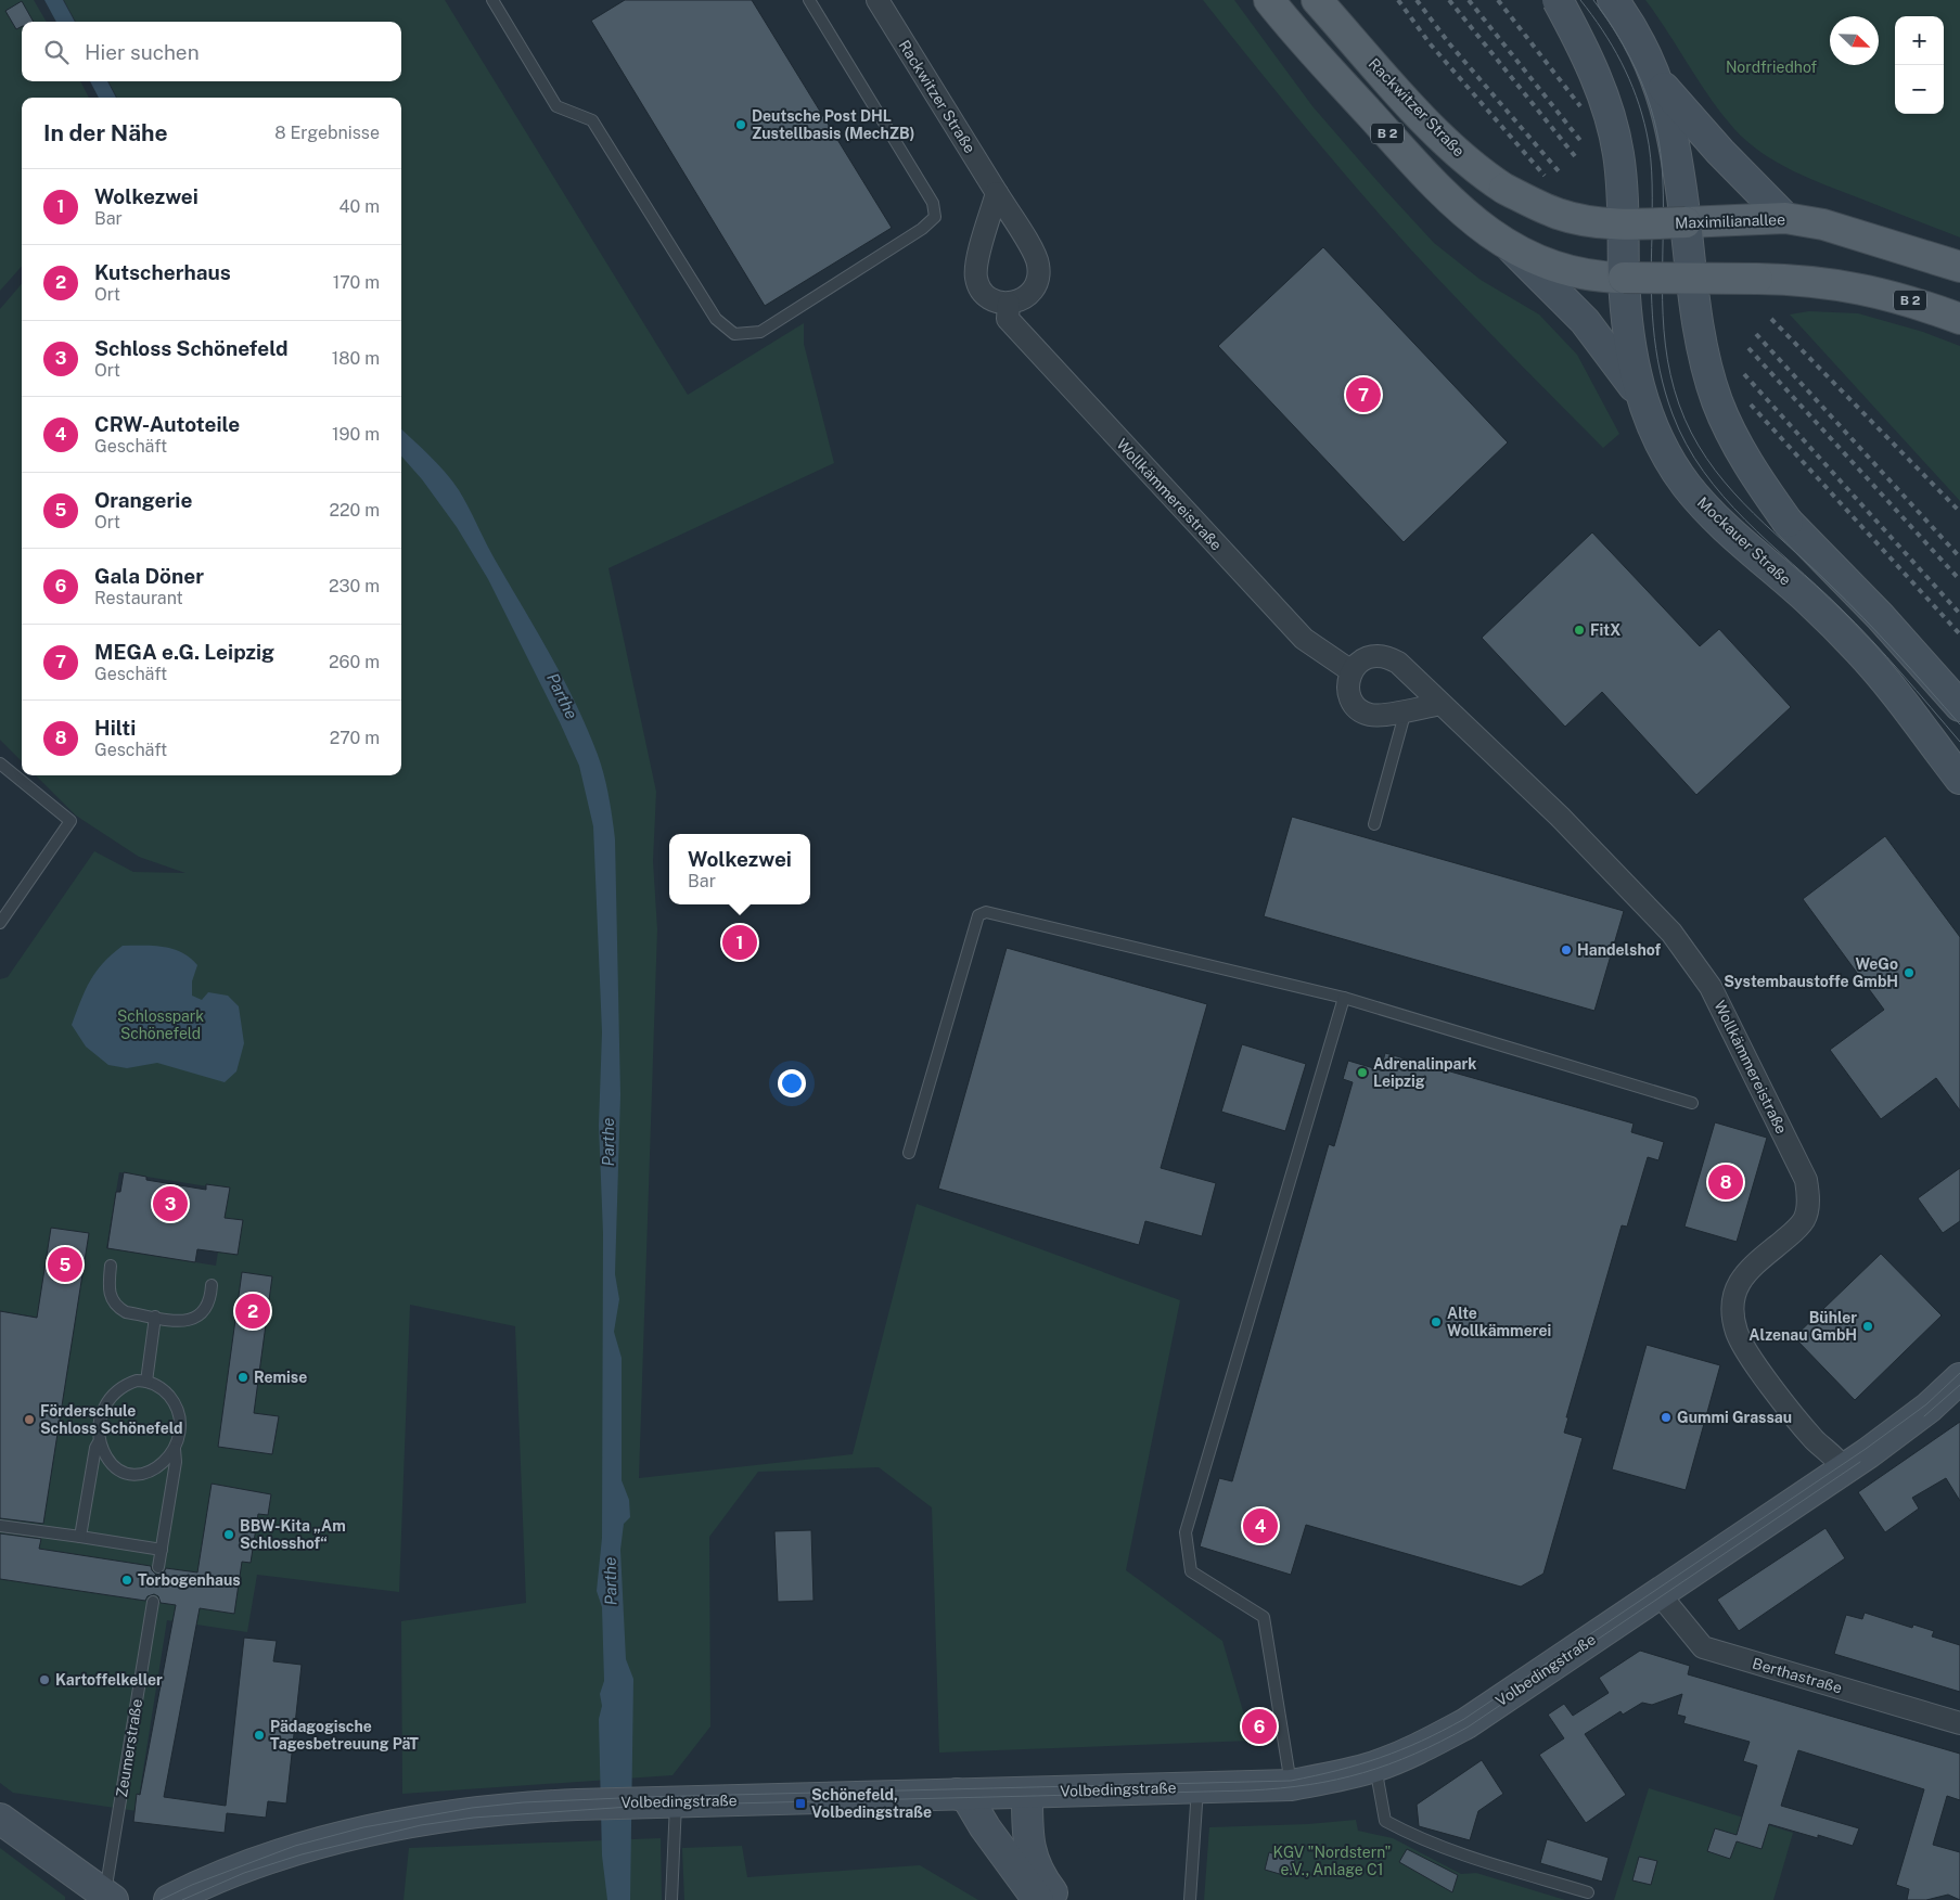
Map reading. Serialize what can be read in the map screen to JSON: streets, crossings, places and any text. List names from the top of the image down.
{
  "streets": {
    "main road": [
      "Rackwitzer Straße",
      "B 2",
      "Maximilianallee",
      "Mockauer Straße",
      "Volbedingstraße",
      "Zeumerstraße"
    ],
    "street": ["Wollkämmereistraße", "Berthastraße"]
  },
  "crossings": [
    ["Rackwitzer Straße", "Maximilianallee"],
    ["Rackwitzer Straße", "Wollkämmereistraße"],
    ["Rackwitzer Straße", "Mockauer Straße"],
    ["B 2", "Mockauer Straße"],
    ["Maximilianallee", "Mockauer Straße"],
    ["Wollkämmereistraße", "Volbedingstraße"],
    ["Volbedingstraße", "Berthastraße"]
  ],
  "water": ["Parthe"],
  "parks": ["Nordfriedhof", "Schlosspark Schönefeld", "KGV \"Nordstern\" e.V., Anlage C1"],
  "places": {
    "other": [
      "Deutsche Post DHL Zustellbasis (MechZB)",
      "FitX",
      "Handelshof",
      "WeGo Systembaustoffe GmbH",
      "Adrenalinpark Leipzig",
      "Alte Wollkämmerei",
      "Bühler Alzenau GmbH",
      "Remise",
      "Gummi Grassau",
      "Förderschule Schloss Schönefeld",
      "BBW-Kita „Am Schlosshof“",
      "Torbogenhaus",
      "Kartoffelkeller",
      "Pädagogische Tagesbetreuung PäT"
    ],
    "transit": ["Schönefeld, Volbedingstraße"]
  },
  "north": "bottom right",
  "page": {
    "map_buttons": ["+", "−"],
    "search": "Hier suchen",
    "heading": ["In der Nähe", "8 Ergebnisse"],
    "list": [
      {
        "mark": "1",
        "name": "Wolkezwei",
        "note": "Bar",
        "value": "40 m"
      },
      {
        "mark": "2",
        "name": "Kutscherhaus",
        "note": "Ort",
        "value": "170 m"
      },
      {
        "mark": "3",
        "name": "Schloss Schönefeld",
        "note": "Ort",
        "value": "180 m"
      },
      {
        "mark": "4",
        "name": "CRW-Autoteile",
        "note": "Geschäft",
        "value": "190 m"
      },
      {
        "mark": "5",
        "name": "Orangerie",
        "note": "Ort",
        "value": "220 m"
      },
      {
        "mark": "6",
        "name": "Gala Döner",
        "note": "Restaurant",
        "value": "230 m"
      },
      {
        "mark": "7",
        "name": "MEGA e.G. Leipzig",
        "note": "Geschäft",
        "value": "260 m"
      },
      {
        "mark": "8",
        "name": "Hilti",
        "note": "Geschäft",
        "value": "270 m"
      }
    ],
    "pins": [
      "7",
      "1",
      "8",
      "3",
      "5",
      "2",
      "4",
      "6"
    ],
    "popup": ["Wolkezwei", "Bar"]
  }
}
